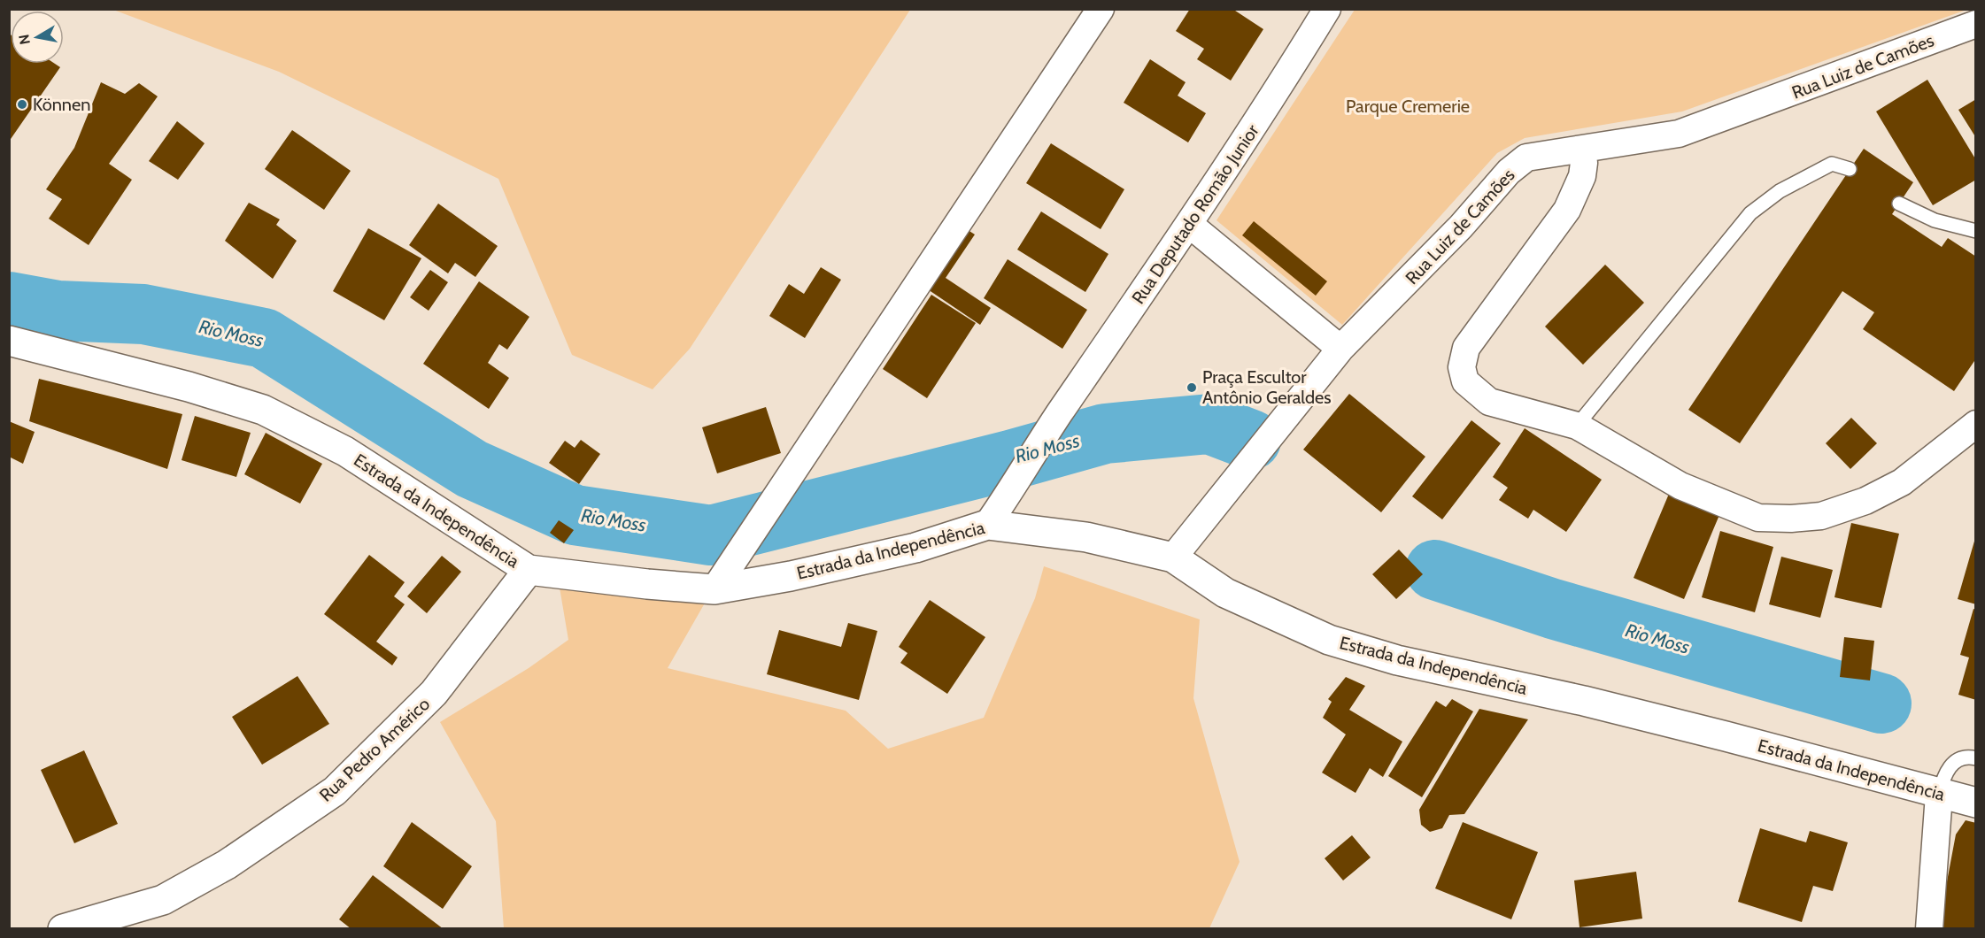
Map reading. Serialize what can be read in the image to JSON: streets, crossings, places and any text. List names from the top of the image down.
{
  "streets": {
    "street": [
      "Rua Luiz de Camões",
      "Rua Deputado Romão Junior",
      "Estrada da Independência",
      "Rua Pedro Américo"
    ]
  },
  "crossings": [
    ["Rua Luiz de Camões", "Estrada da Independência"],
    ["Rua Deputado Romão Junior", "Estrada da Independência"],
    ["Estrada da Independência", "Rua Pedro Américo"]
  ],
  "water": ["Rio Moss"],
  "parks": ["Parque Cremerie"],
  "places": ["Können", "Praça Escultor Antônio Geraldes"],
  "north": "left"
}
